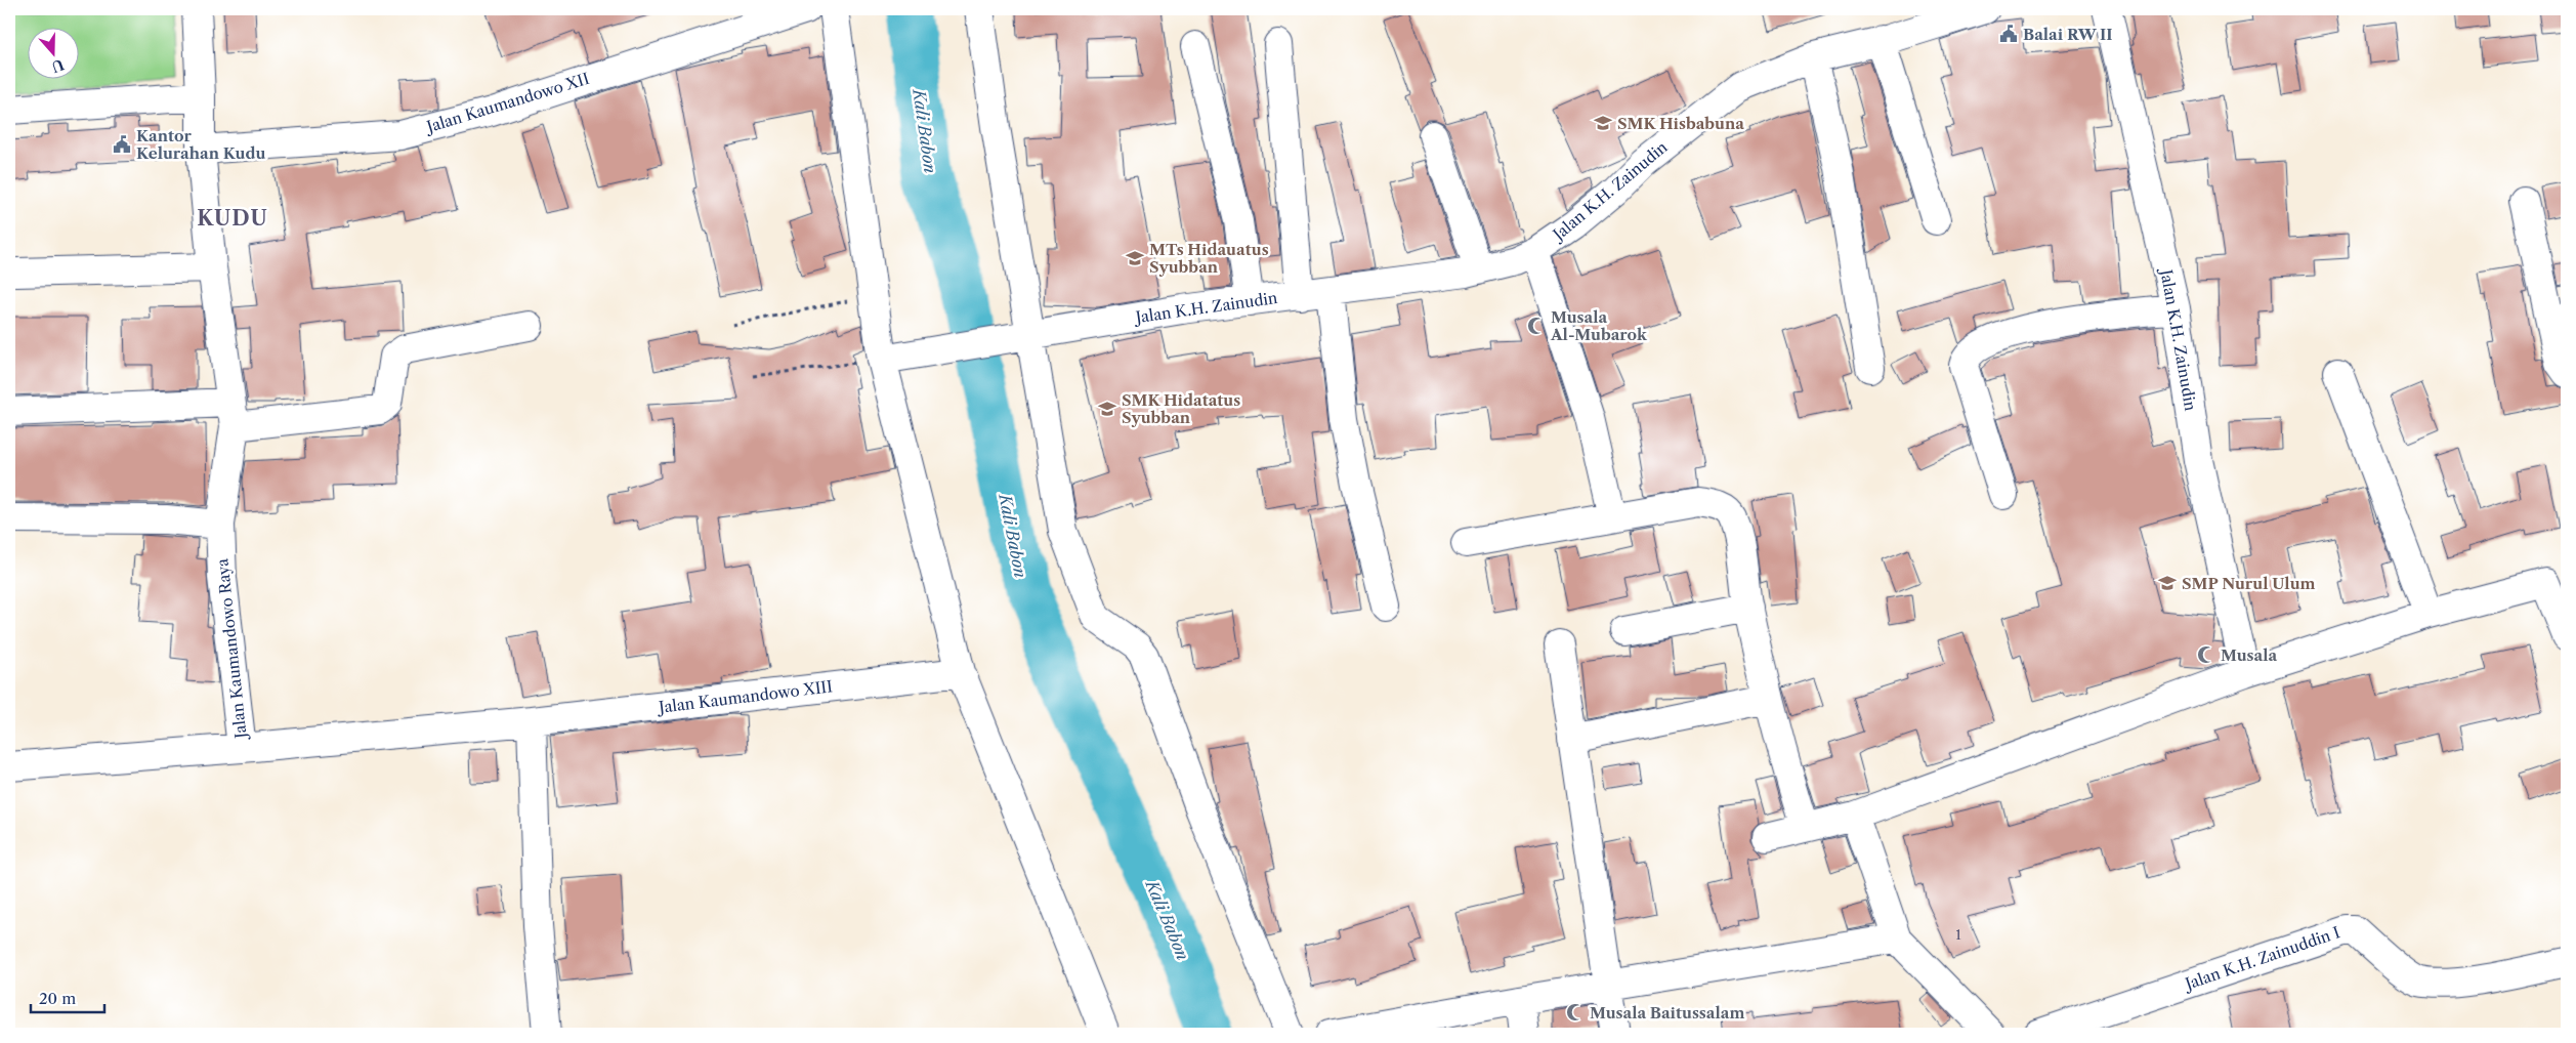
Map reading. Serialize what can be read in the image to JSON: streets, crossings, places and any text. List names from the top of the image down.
{
  "streets": {
    "street": [
      "Jalan Kaumandowo XII",
      "Jalan K.H. Zainudin",
      "Jalan Kaumandowo Raya",
      "Jalan Kaumandowo XIII",
      "Jalan K.H. Zainuddin I"
    ]
  },
  "crossings": [
    ["Jalan Kaumandowo XII", "Jalan Kaumandowo Raya"],
    ["Jalan Kaumandowo Raya", "Jalan Kaumandowo XIII"]
  ],
  "districts": ["KUDU"],
  "water": ["Kali Babon"],
  "places": {
    "public building": ["Balai RW II", "Kantor Kelurahan Kudu"],
    "school or university": [
      "SMK Hisbabuna",
      "MTs Hidauatus Syubban",
      "SMK Hidatatus Syubban",
      "SMP Nurul Ulum"
    ],
    "mosque": ["Musala Al-Mubarok", "Musala", "Musala Baitussalam"]
  },
  "house_numbers": ["1"],
  "scale_bar": "20 m",
  "north": "bottom"
}
